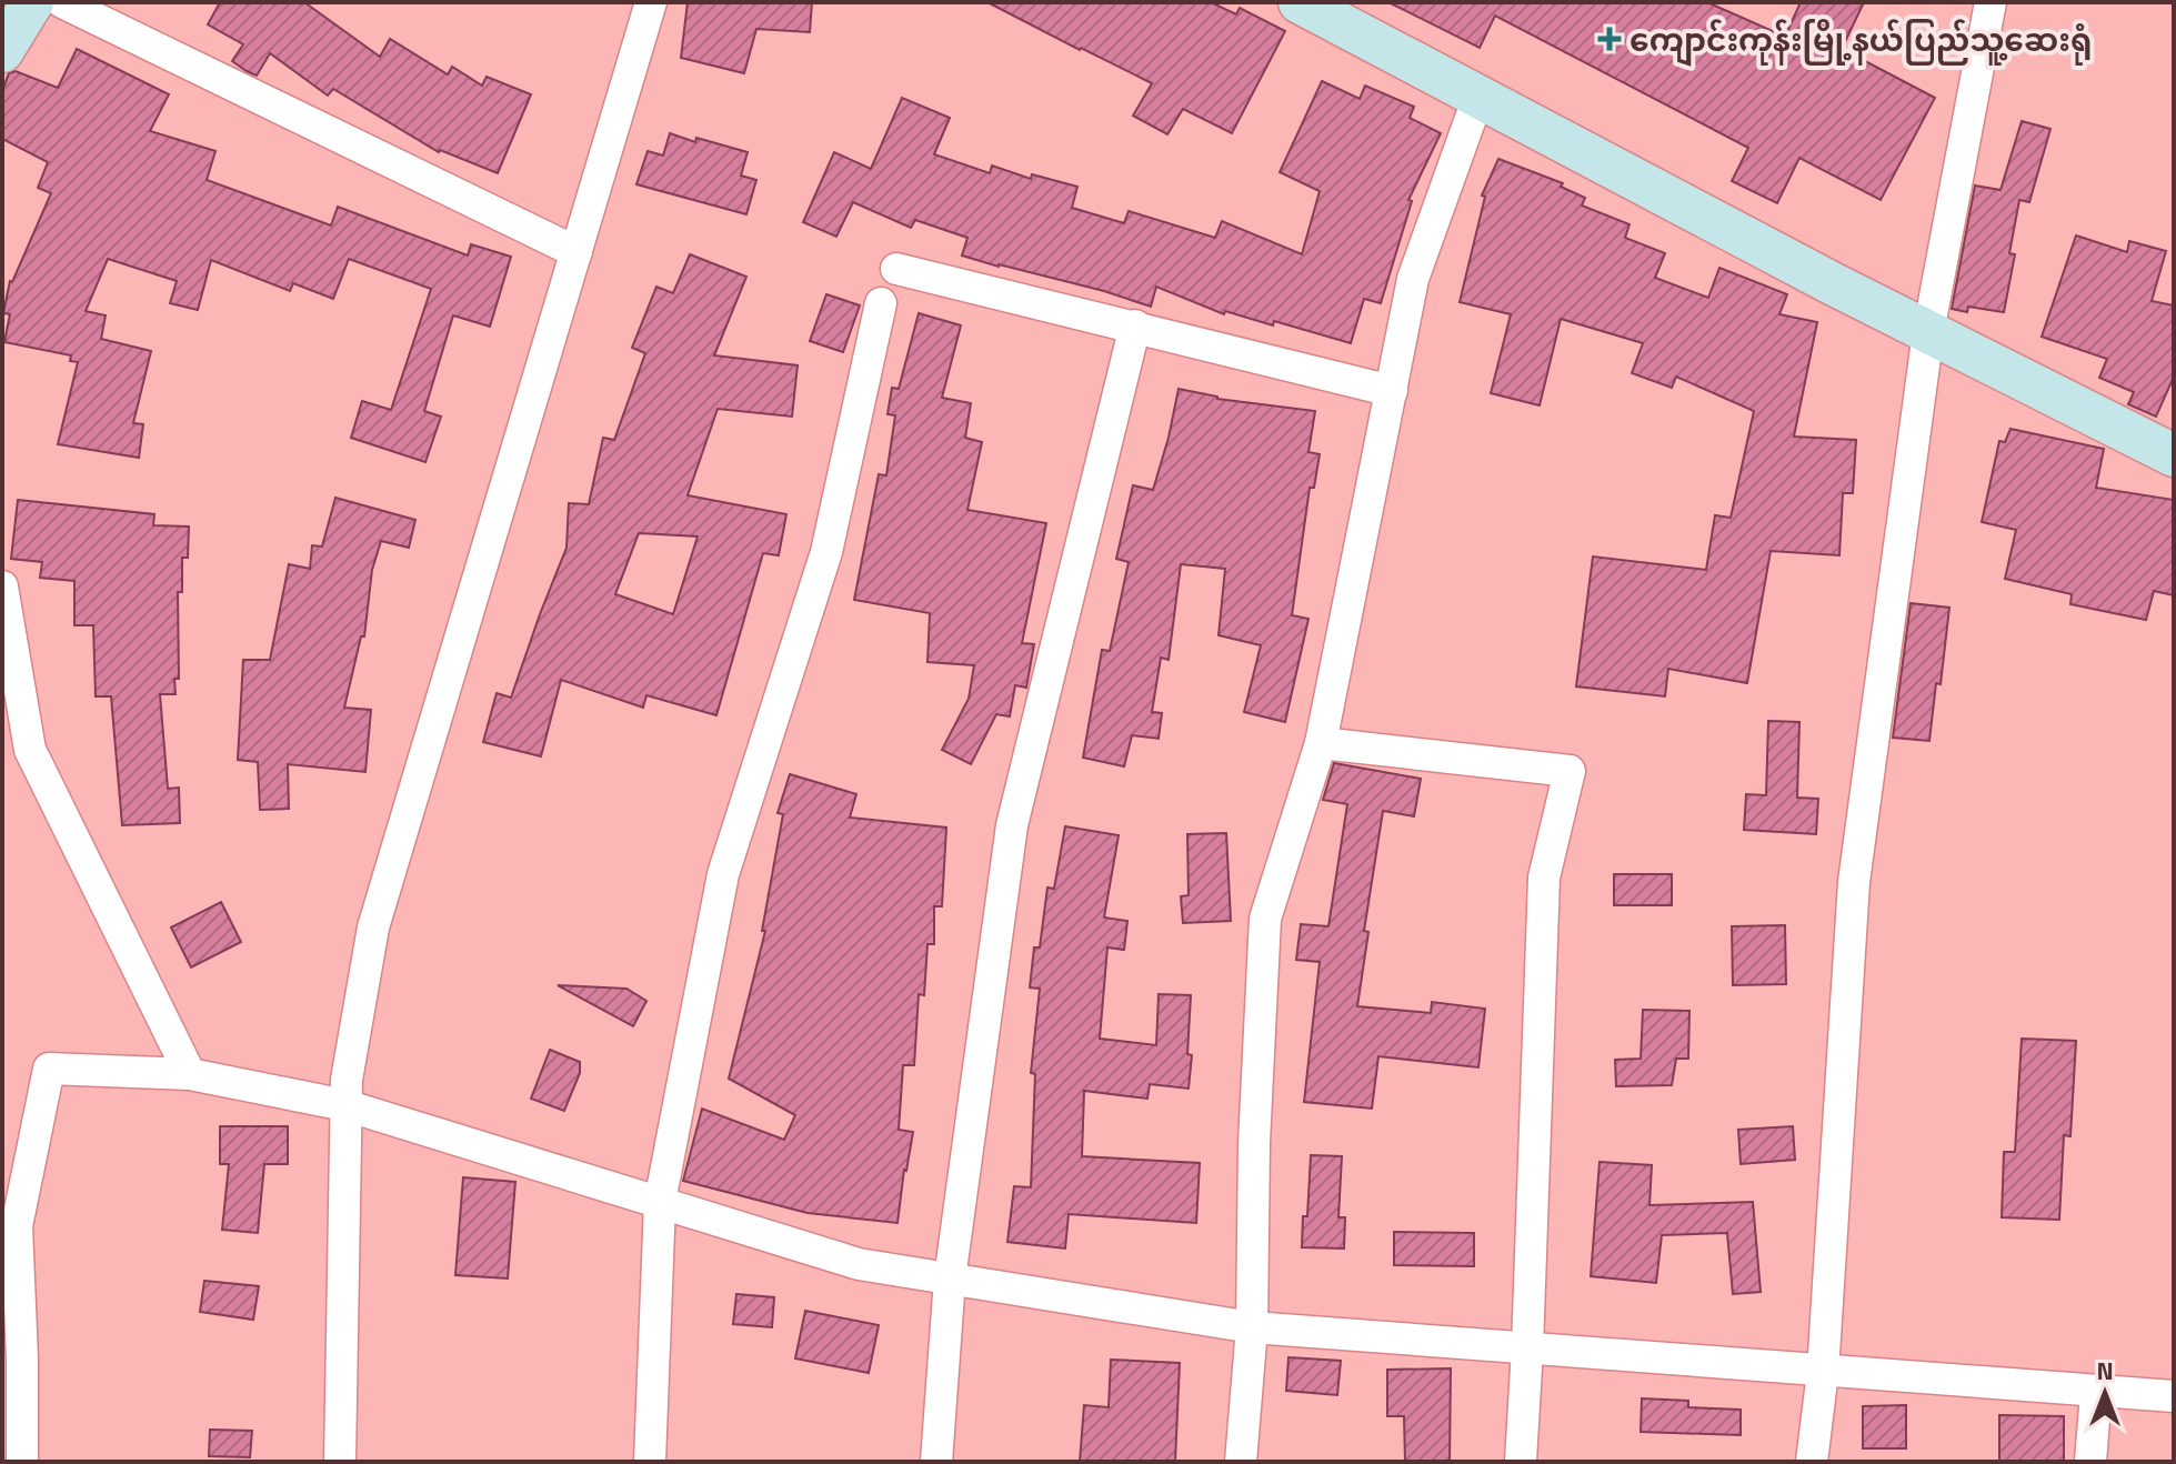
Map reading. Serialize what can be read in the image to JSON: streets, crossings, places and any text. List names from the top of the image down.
{
  "places": {
    "health": ["ကျောင်းကုန်းမြို့နယ်ပြည်သူ့ဆေးရုံ"]
  },
  "north": "top"
}
